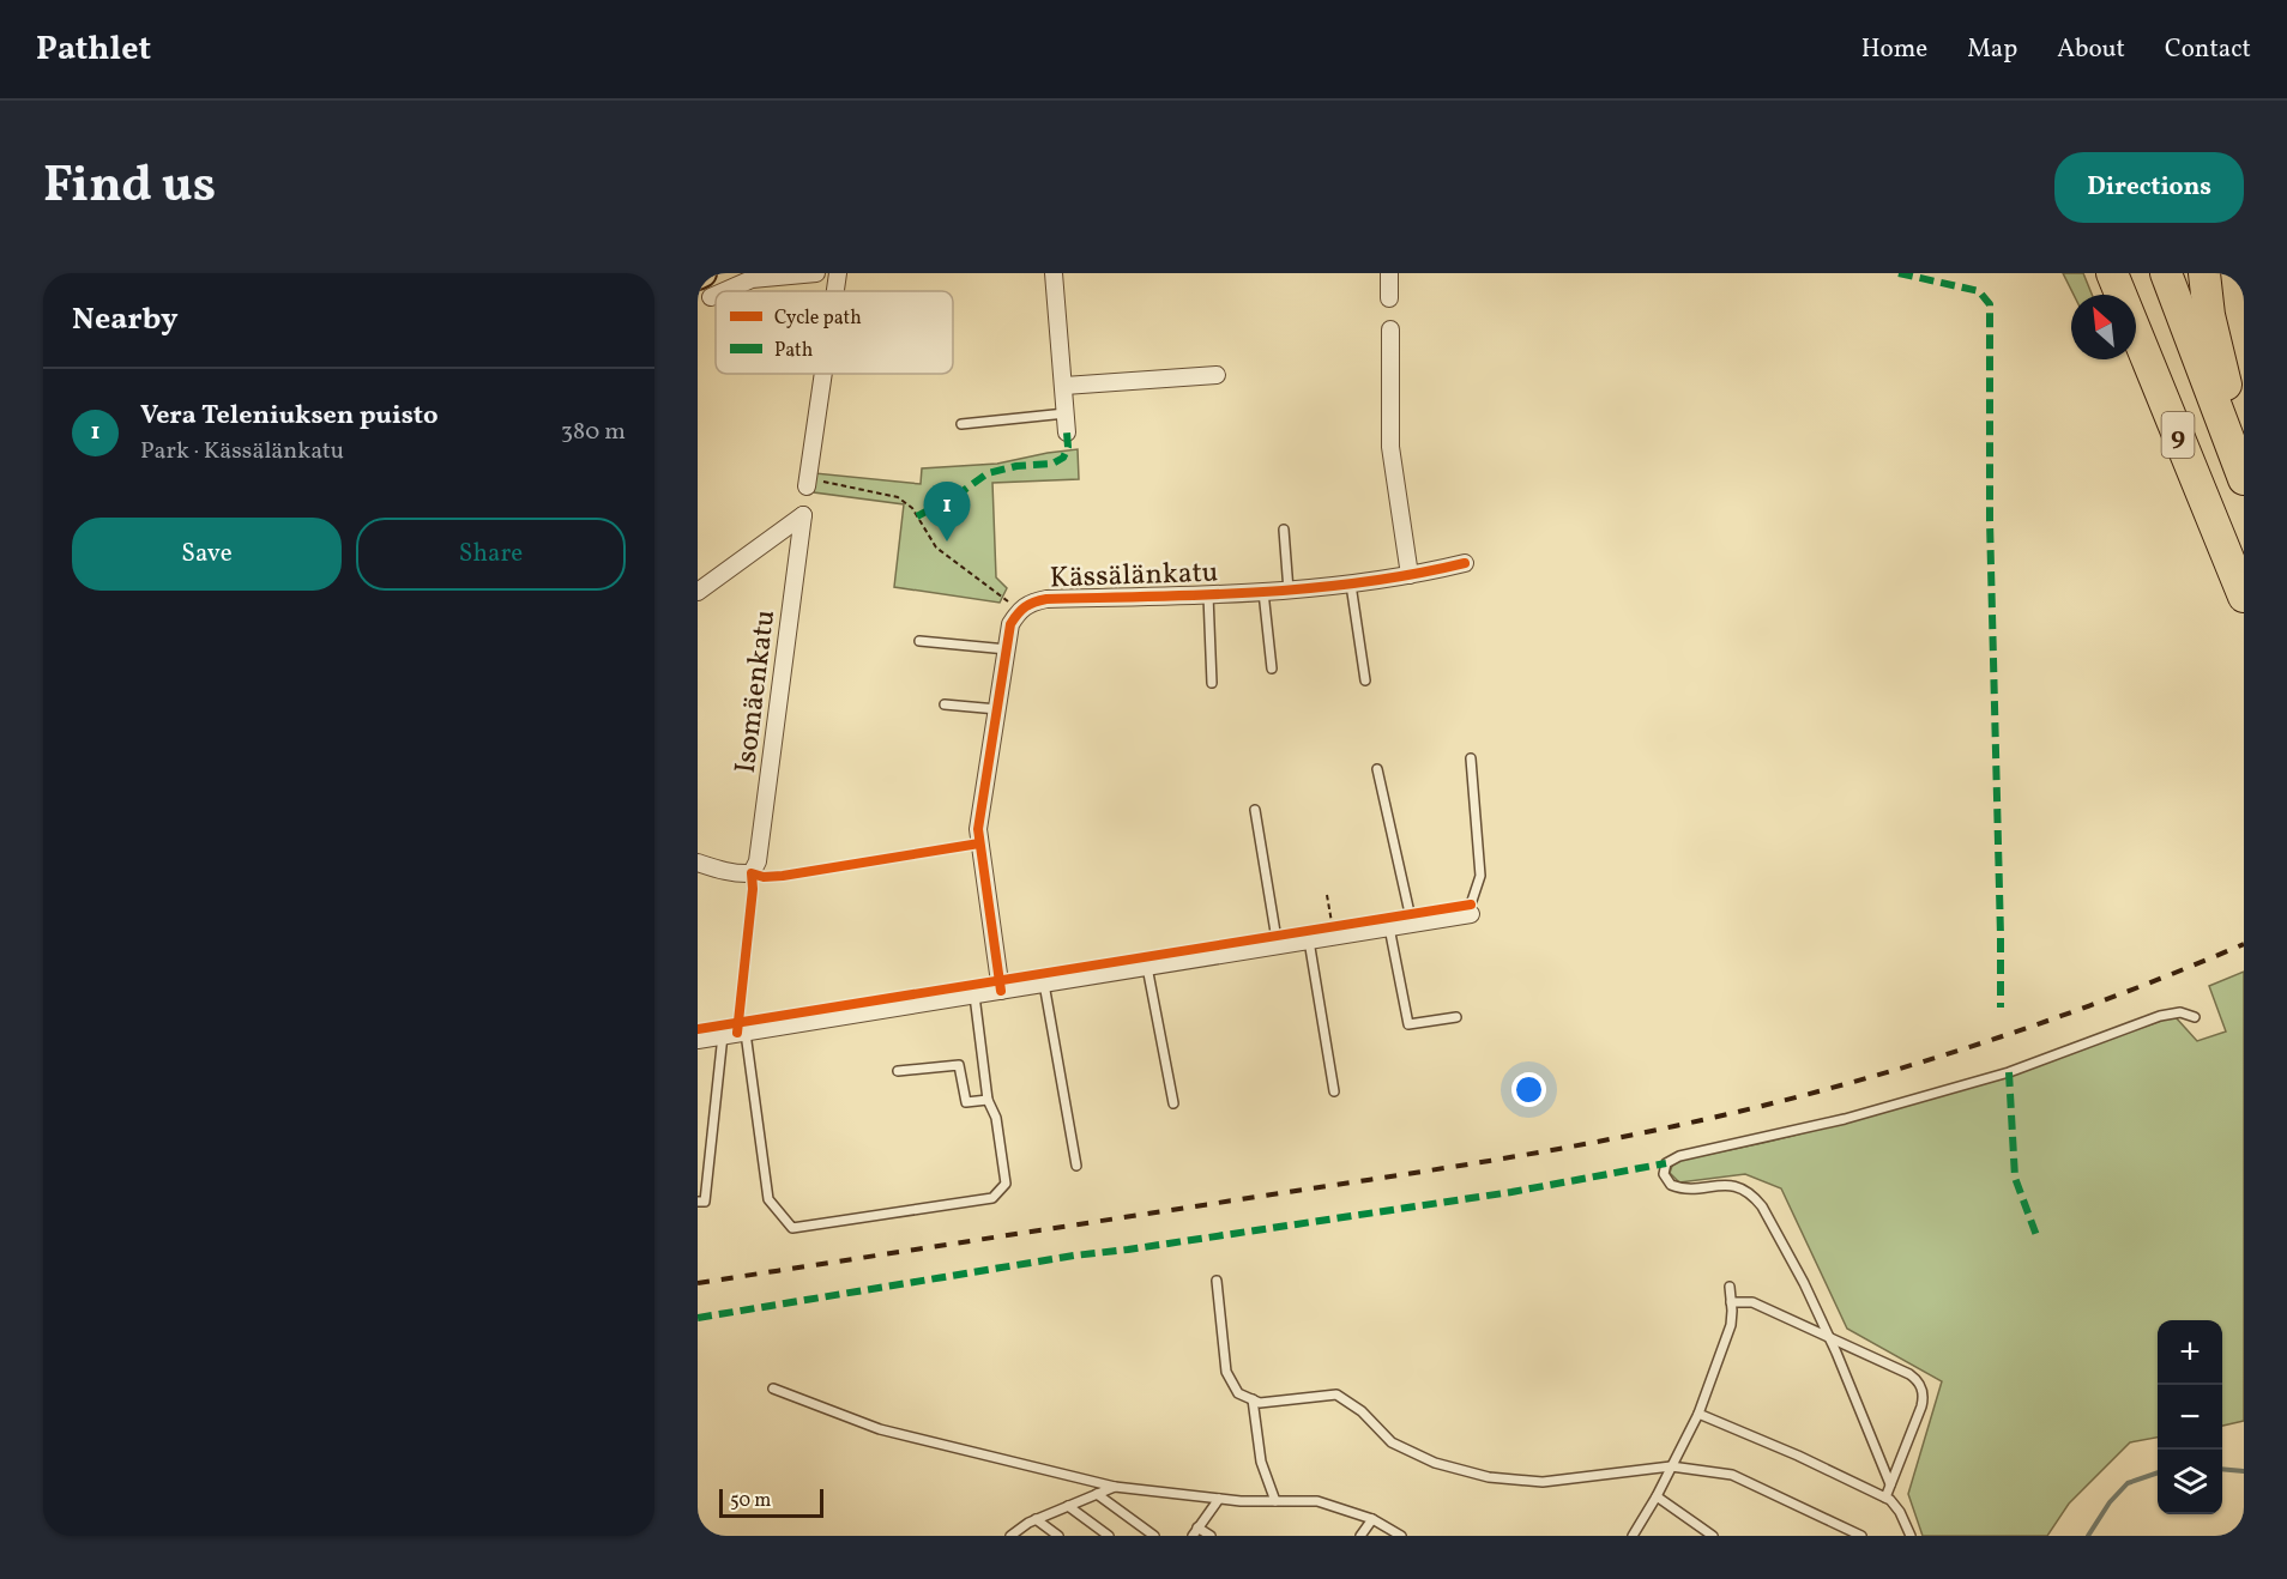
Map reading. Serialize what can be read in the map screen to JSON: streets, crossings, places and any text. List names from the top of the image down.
{
  "streets": {
    "highway": ["9"],
    "street": ["Kässälänkatu", "Isomäenkatu"]
  },
  "legend": ["Cycle path", "Path"],
  "scale_bar": "50 m",
  "north": "top left",
  "page": {
    "header": "Pathlet",
    "nav": [
      "Home",
      "Map",
      "About",
      "Contact"
    ],
    "title": "Find us",
    "buttons": [
      "Directions",
      ["Save", "Share"]
    ],
    "heading": "Nearby",
    "list": [
      {
        "mark": "1",
        "name": "Vera Teleniuksen puisto",
        "note": "Park · Kässälänkatu",
        "value": "380 m"
      }
    ],
    "pins": "1",
    "map_buttons": ["+", "−"],
    "scale": "50 m"
  }
}
